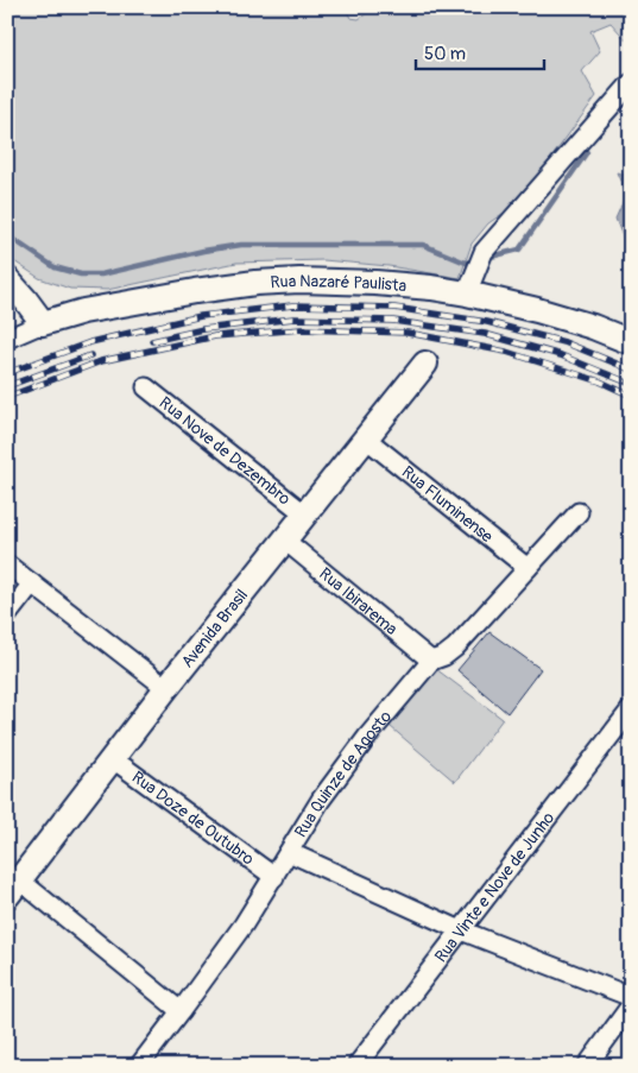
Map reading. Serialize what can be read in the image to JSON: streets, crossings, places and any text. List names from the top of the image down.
{
  "streets": {
    "street": [
      "Rua Nazaré Paulista",
      "Rua Nove de Dezembro",
      "Rua Fluminense",
      "Rua Ibirarema",
      "Avenida Brasil",
      "Rua Quinze de Agosto",
      "Rua Doze de Outubro",
      "Rua Vinte e Nove de Junho"
    ]
  },
  "crossings": [
    ["Rua Nove de Dezembro", "Avenida Brasil"],
    ["Rua Fluminense", "Avenida Brasil"],
    ["Rua Fluminense", "Rua Quinze de Agosto"],
    ["Rua Ibirarema", "Avenida Brasil"],
    ["Rua Ibirarema", "Rua Quinze de Agosto"],
    ["Avenida Brasil", "Rua Doze de Outubro"],
    ["Rua Quinze de Agosto", "Rua Doze de Outubro"]
  ],
  "scale_bar": "50 m"
}
